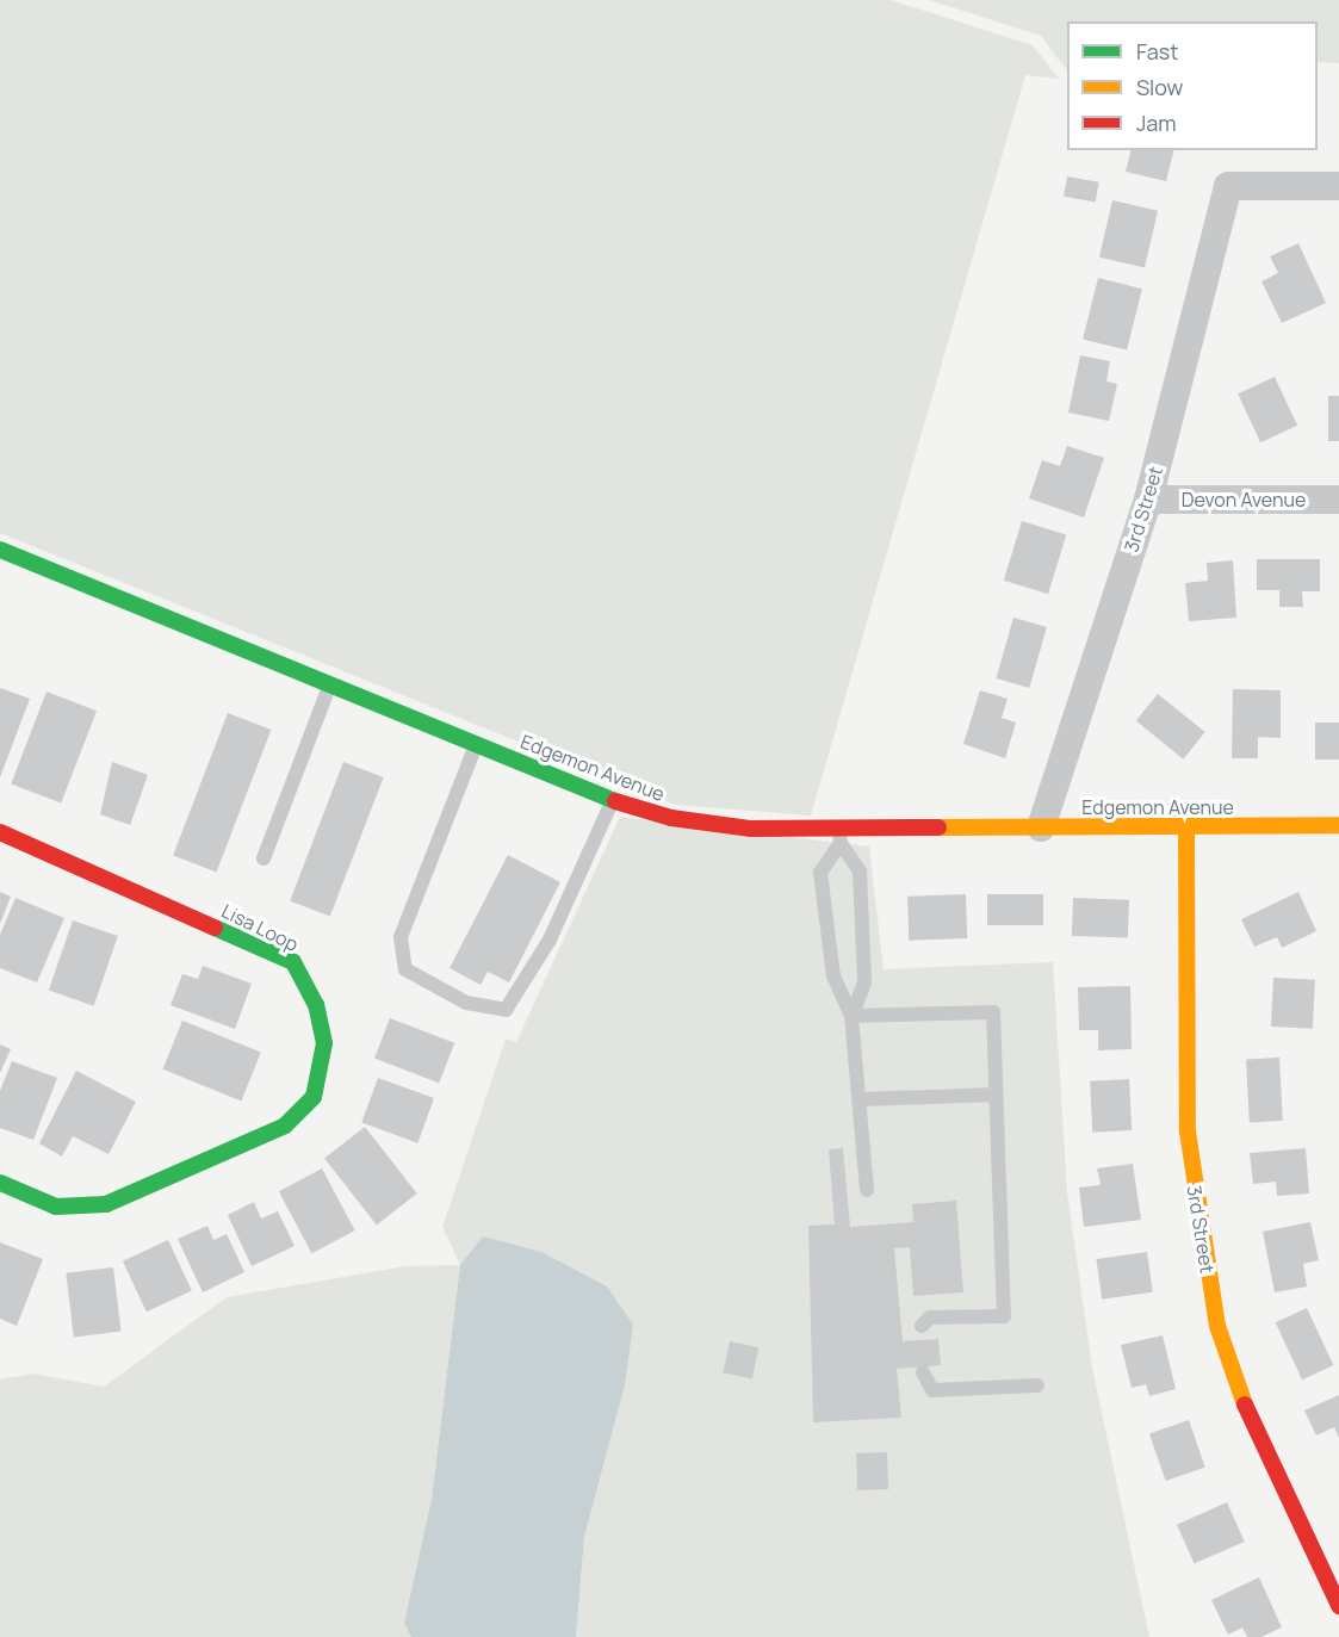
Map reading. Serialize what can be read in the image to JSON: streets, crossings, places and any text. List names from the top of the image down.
{
  "streets": {
    "street": [
      "Devon Avenue",
      "3rd Street",
      "Edgemon Avenue",
      "Lisa Loop"
    ]
  },
  "crossings": [
    ["Devon Avenue", "3rd Street"],
    ["3rd Street", "Edgemon Avenue"]
  ],
  "legend": ["Fast", "Slow", "Jam"]
}
